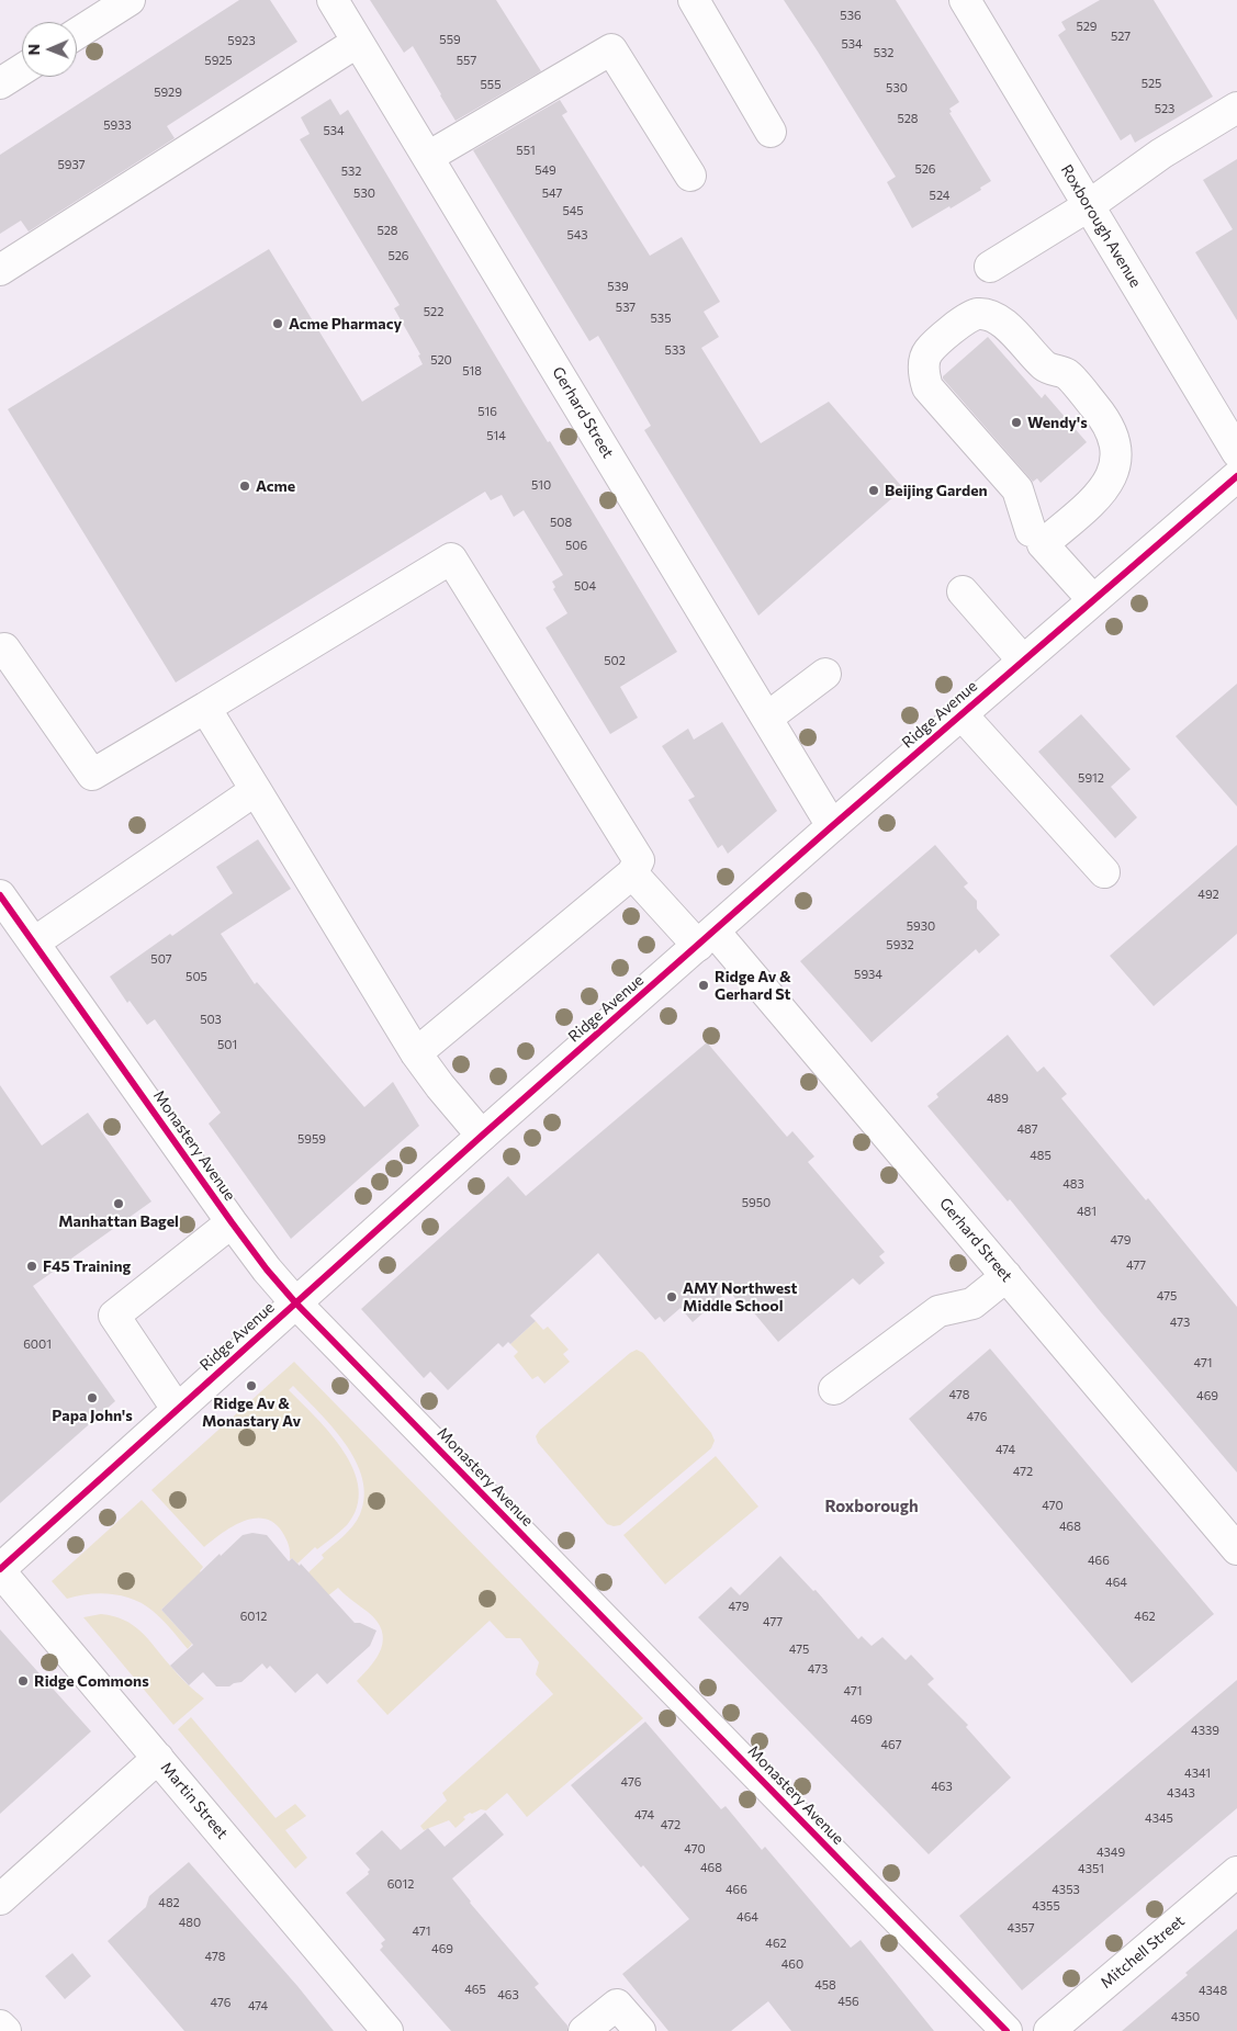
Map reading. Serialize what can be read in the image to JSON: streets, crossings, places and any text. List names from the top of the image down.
{
  "streets": {
    "street": [
      "Roxborough Avenue",
      "Gerhard Street",
      "Ridge Avenue",
      "Monastery Avenue",
      "Martin Street",
      "Mitchell Street"
    ]
  },
  "crossings": [
    ["Gerhard Street", "Ridge Avenue"],
    ["Ridge Avenue", "Monastery Avenue"],
    ["Ridge Avenue", "Martin Street"]
  ],
  "districts": ["Roxborough"],
  "places": [
    "Acme Pharmacy",
    "Wendy's",
    "Acme",
    "Beijing Garden",
    "Ridge Av & Gerhard St",
    "Manhattan Bagel",
    "F45 Training",
    "AMY Northwest Middle School",
    "Ridge Av & Monastary Av",
    "Papa John's",
    "Ridge Commons"
  ],
  "house_numbers": [
    "536",
    "529",
    "527",
    "559",
    "5923",
    "534",
    "532",
    "5925",
    "557",
    "525",
    "555",
    "530",
    "5929",
    "523",
    "528",
    "5933",
    "534",
    "551",
    "5937",
    "526",
    "549",
    "532",
    "530",
    "547",
    "524",
    "545",
    "528",
    "543",
    "526",
    "539",
    "537",
    "522",
    "535",
    "533",
    "520",
    "518",
    "516",
    "514",
    "510",
    "508",
    "506",
    "504",
    "502",
    "5912",
    "492",
    "5930",
    "5932",
    "507",
    "5934",
    "505",
    "503",
    "501",
    "489",
    "487",
    "5959",
    "485",
    "483",
    "5950",
    "481",
    "479",
    "477",
    "475",
    "473",
    "6001",
    "471",
    "478",
    "469",
    "476",
    "474",
    "472",
    "470",
    "468",
    "466",
    "464",
    "479",
    "6012",
    "462",
    "477",
    "475",
    "473",
    "471",
    "469",
    "4339",
    "467",
    "4341",
    "476",
    "463",
    "4343",
    "474",
    "4345",
    "472",
    "470",
    "4349",
    "468",
    "4351",
    "6012",
    "466",
    "4353",
    "482",
    "4355",
    "464",
    "480",
    "4357",
    "471",
    "462",
    "469",
    "478",
    "460",
    "458",
    "465",
    "4348",
    "463",
    "456",
    "476",
    "474",
    "4350"
  ],
  "north": "left"
}
